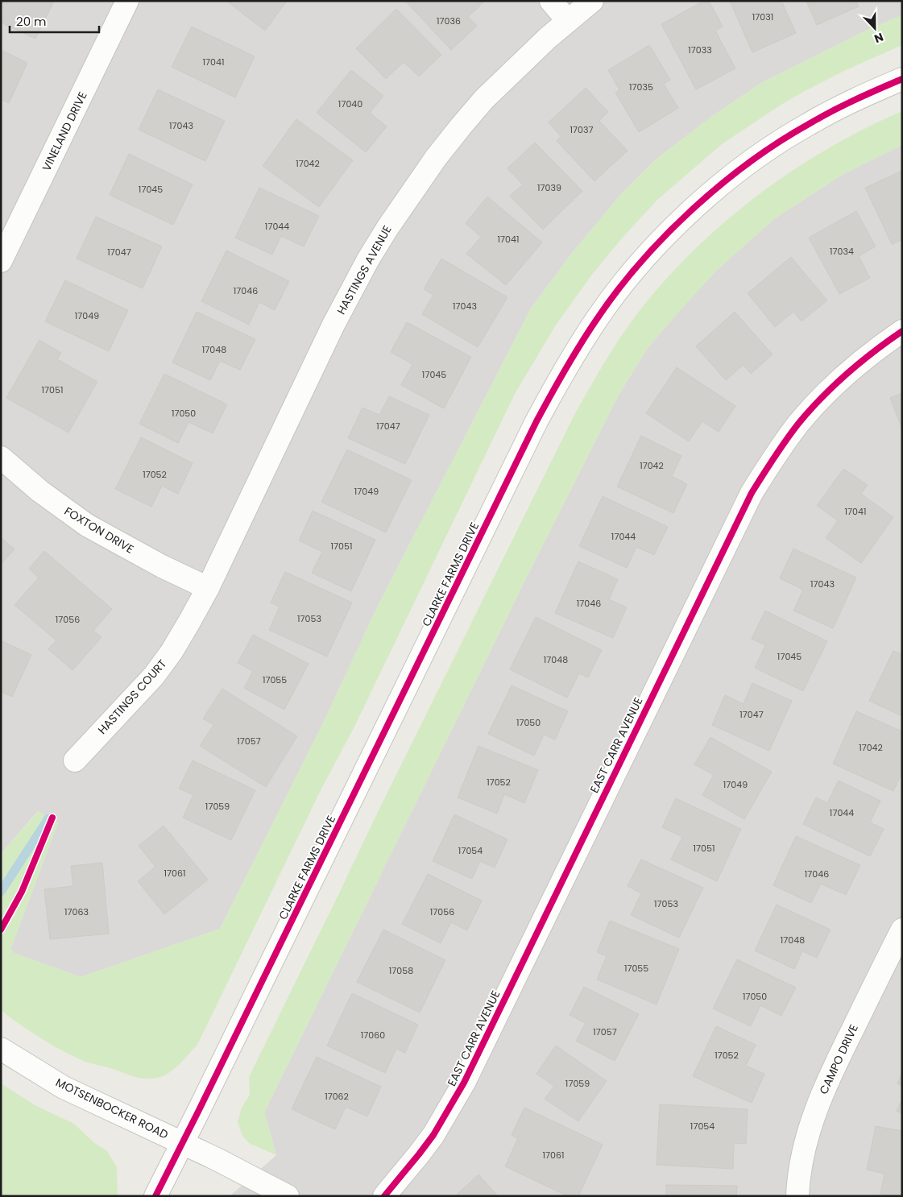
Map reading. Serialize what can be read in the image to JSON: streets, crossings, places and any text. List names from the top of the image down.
{
  "streets": {
    "street": [
      "VINELAND DRIVE",
      "HASTINGS AVENUE",
      "FOXTON DRIVE",
      "CLARKE FARMS DRIVE",
      "HASTINGS COURT",
      "EAST CARR AVENUE",
      "CAMPO DRIVE",
      "MOTSENBOCKER ROAD"
    ]
  },
  "crossings": [
    ["HASTINGS AVENUE", "FOXTON DRIVE"],
    ["HASTINGS AVENUE", "HASTINGS COURT"],
    ["FOXTON DRIVE", "HASTINGS COURT"],
    ["CLARKE FARMS DRIVE", "MOTSENBOCKER ROAD"]
  ],
  "house_numbers": [
    "17031",
    "17036",
    "17033",
    "17041",
    "17035",
    "17040",
    "17043",
    "17037",
    "17042",
    "17039",
    "17045",
    "17044",
    "17041",
    "17034",
    "17047",
    "17046",
    "17043",
    "17049",
    "17048",
    "17045",
    "17051",
    "17050",
    "17047",
    "17042",
    "17052",
    "17049",
    "17041",
    "17044",
    "17051",
    "17043",
    "17046",
    "17053",
    "17056",
    "17045",
    "17048",
    "17055",
    "17047",
    "17050",
    "17057",
    "17042",
    "17052",
    "17049",
    "17059",
    "17044",
    "17051",
    "17054",
    "17061",
    "17046",
    "17053",
    "17063",
    "17056",
    "17048",
    "17055",
    "17058",
    "17050",
    "17057",
    "17060",
    "17052",
    "17059",
    "17062",
    "17054",
    "17061"
  ],
  "scale_bar": "20 m",
  "north": "bottom"
}
